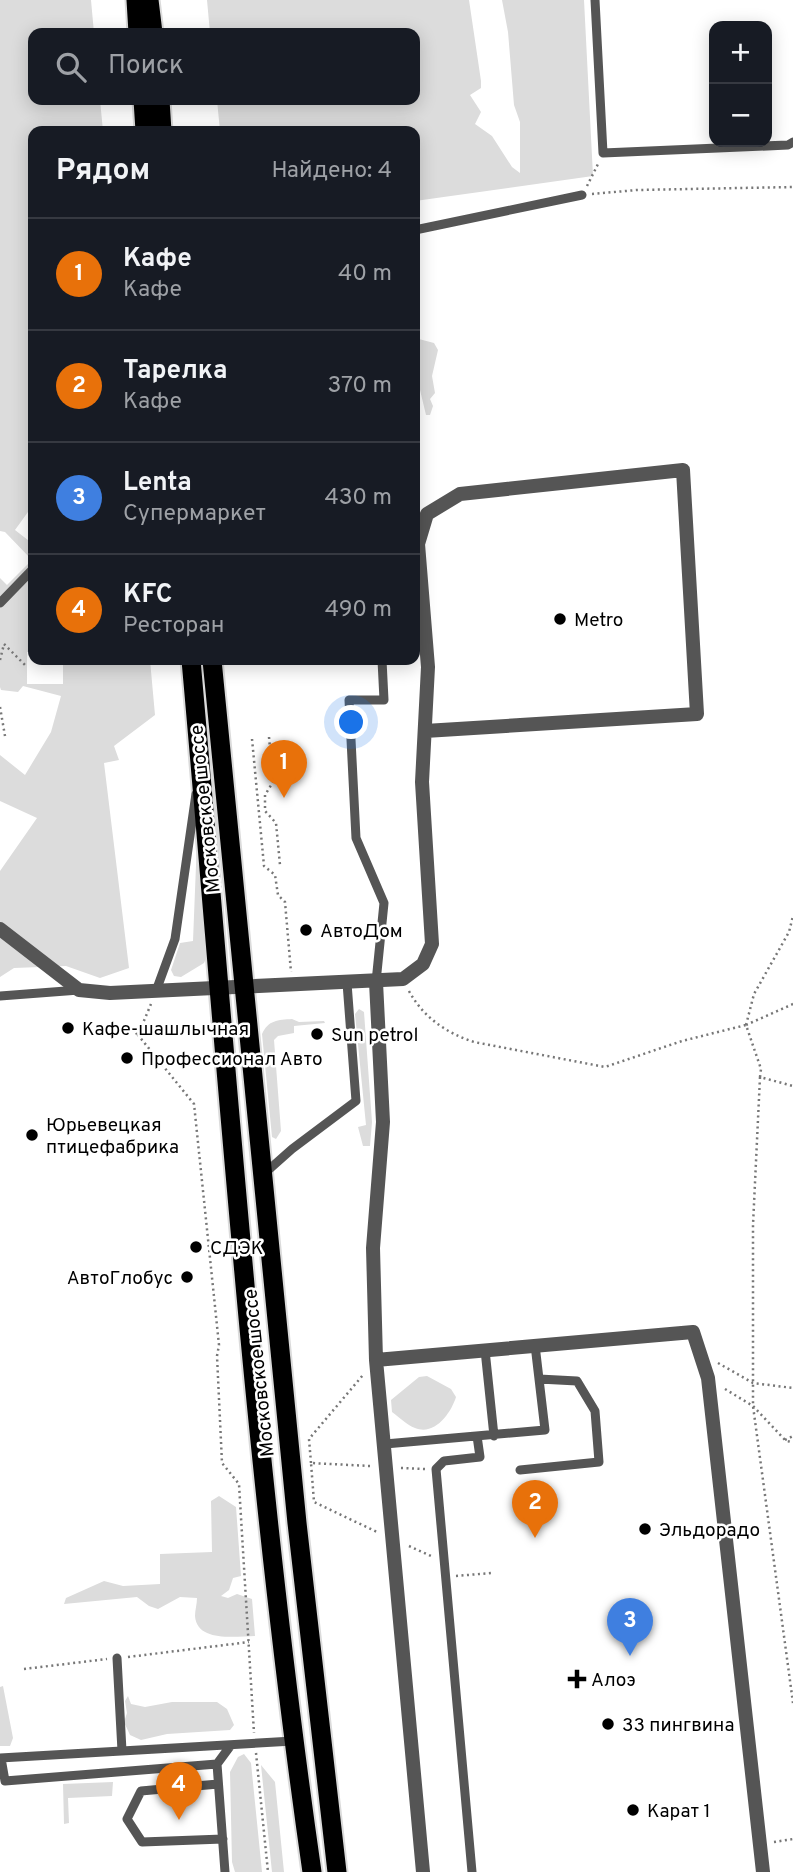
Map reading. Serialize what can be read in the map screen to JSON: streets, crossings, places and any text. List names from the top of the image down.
{
  "streets": {
    "highway": ["Московское шоссе"]
  },
  "places": {
    "other": [
      "Metro",
      "АвтоДом",
      "Кафе-шашлычная",
      "Sun petrol",
      "Профессионал Авто",
      "Юрьевецкая птицефабрика",
      "СДЭК",
      "АвтоГлобус",
      "Эльдорадо",
      "33 пингвина",
      "Карат 1"
    ],
    "health": ["Алоэ"]
  },
  "page": {
    "map_buttons": ["+", "−"],
    "search": "Поиск",
    "heading": ["Рядом", "Найдено: 4"],
    "list": [
      {
        "mark": "1",
        "name": "Кафе",
        "note": "Кафе",
        "value": "40 m"
      },
      {
        "mark": "2",
        "name": "Тарелка",
        "note": "Кафе",
        "value": "370 m"
      },
      {
        "mark": "3",
        "name": "Lenta",
        "note": "Супермаркет",
        "value": "430 m"
      },
      {
        "mark": "4",
        "name": "KFC",
        "note": "Ресторан",
        "value": "490 m"
      }
    ],
    "pins": [
      "1",
      "2",
      "3",
      "4"
    ]
  }
}
